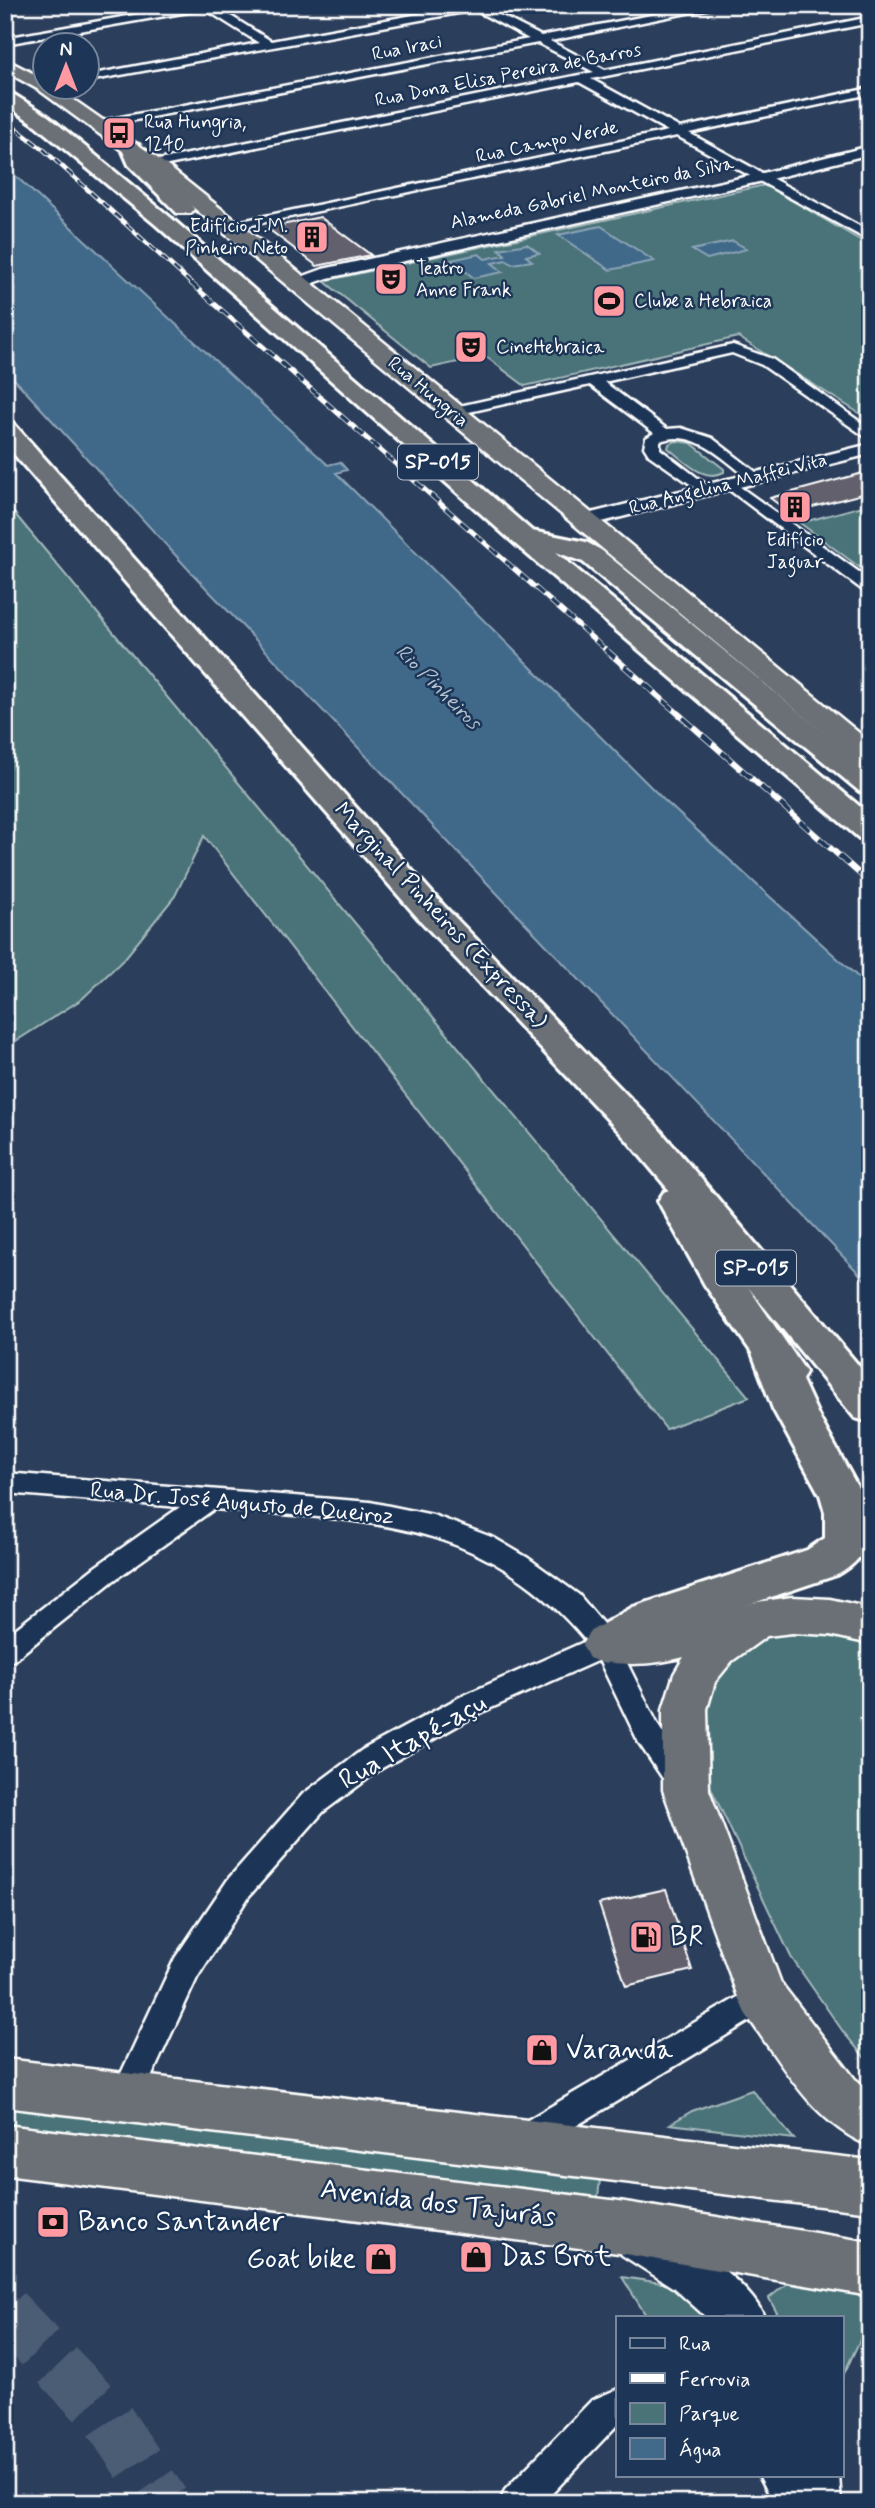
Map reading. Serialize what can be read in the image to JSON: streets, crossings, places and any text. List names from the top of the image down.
{
  "streets": {
    "highway": [
      "Rua Hungria",
      "SP-015",
      "Marginal Pinheiros (Expressa)",
      "Avenida dos Tajurás"
    ],
    "street": [
      "Rua Iraci",
      "Rua Dona Elisa Pereira de Barros",
      "Rua Campo Verde",
      "Alameda Gabriel Monteiro da Silva",
      "Rua Angelina Maffei Vita",
      "Rua Dr. José Augusto de Queiroz",
      "Rua Itapé-açu"
    ]
  },
  "crossings": [
    ["Rua Iraci", "Rua Hungria"],
    ["Rua Dona Elisa Pereira de Barros", "Rua Hungria"],
    ["Rua Campo Verde", "Rua Hungria"],
    ["Alameda Gabriel Monteiro da Silva", "Rua Hungria"],
    ["Rua Hungria", "Rua Angelina Maffei Vita"],
    ["Rua Dr. José Augusto de Queiroz", "Rua Itapé-açu"]
  ],
  "water": ["Rio Pinheiros"],
  "places": {
    "bus stop": ["Rua Hungria, 1240"],
    "building": ["Edifício J.M. Pinheiro Neto", "Edifício Jaguar"],
    "theatre": ["Teatro Anne Frank", "CineHebraica"],
    "sports": ["Clube a Hebraica"],
    "fuel station": ["BR"],
    "shop": ["Varanda", "Das Brot", "Goat bike"],
    "bank": ["Banco Santander"]
  },
  "legend": [
    "Rua",
    "Ferrovia",
    "Parque",
    "Água"
  ],
  "north": "top"
}
